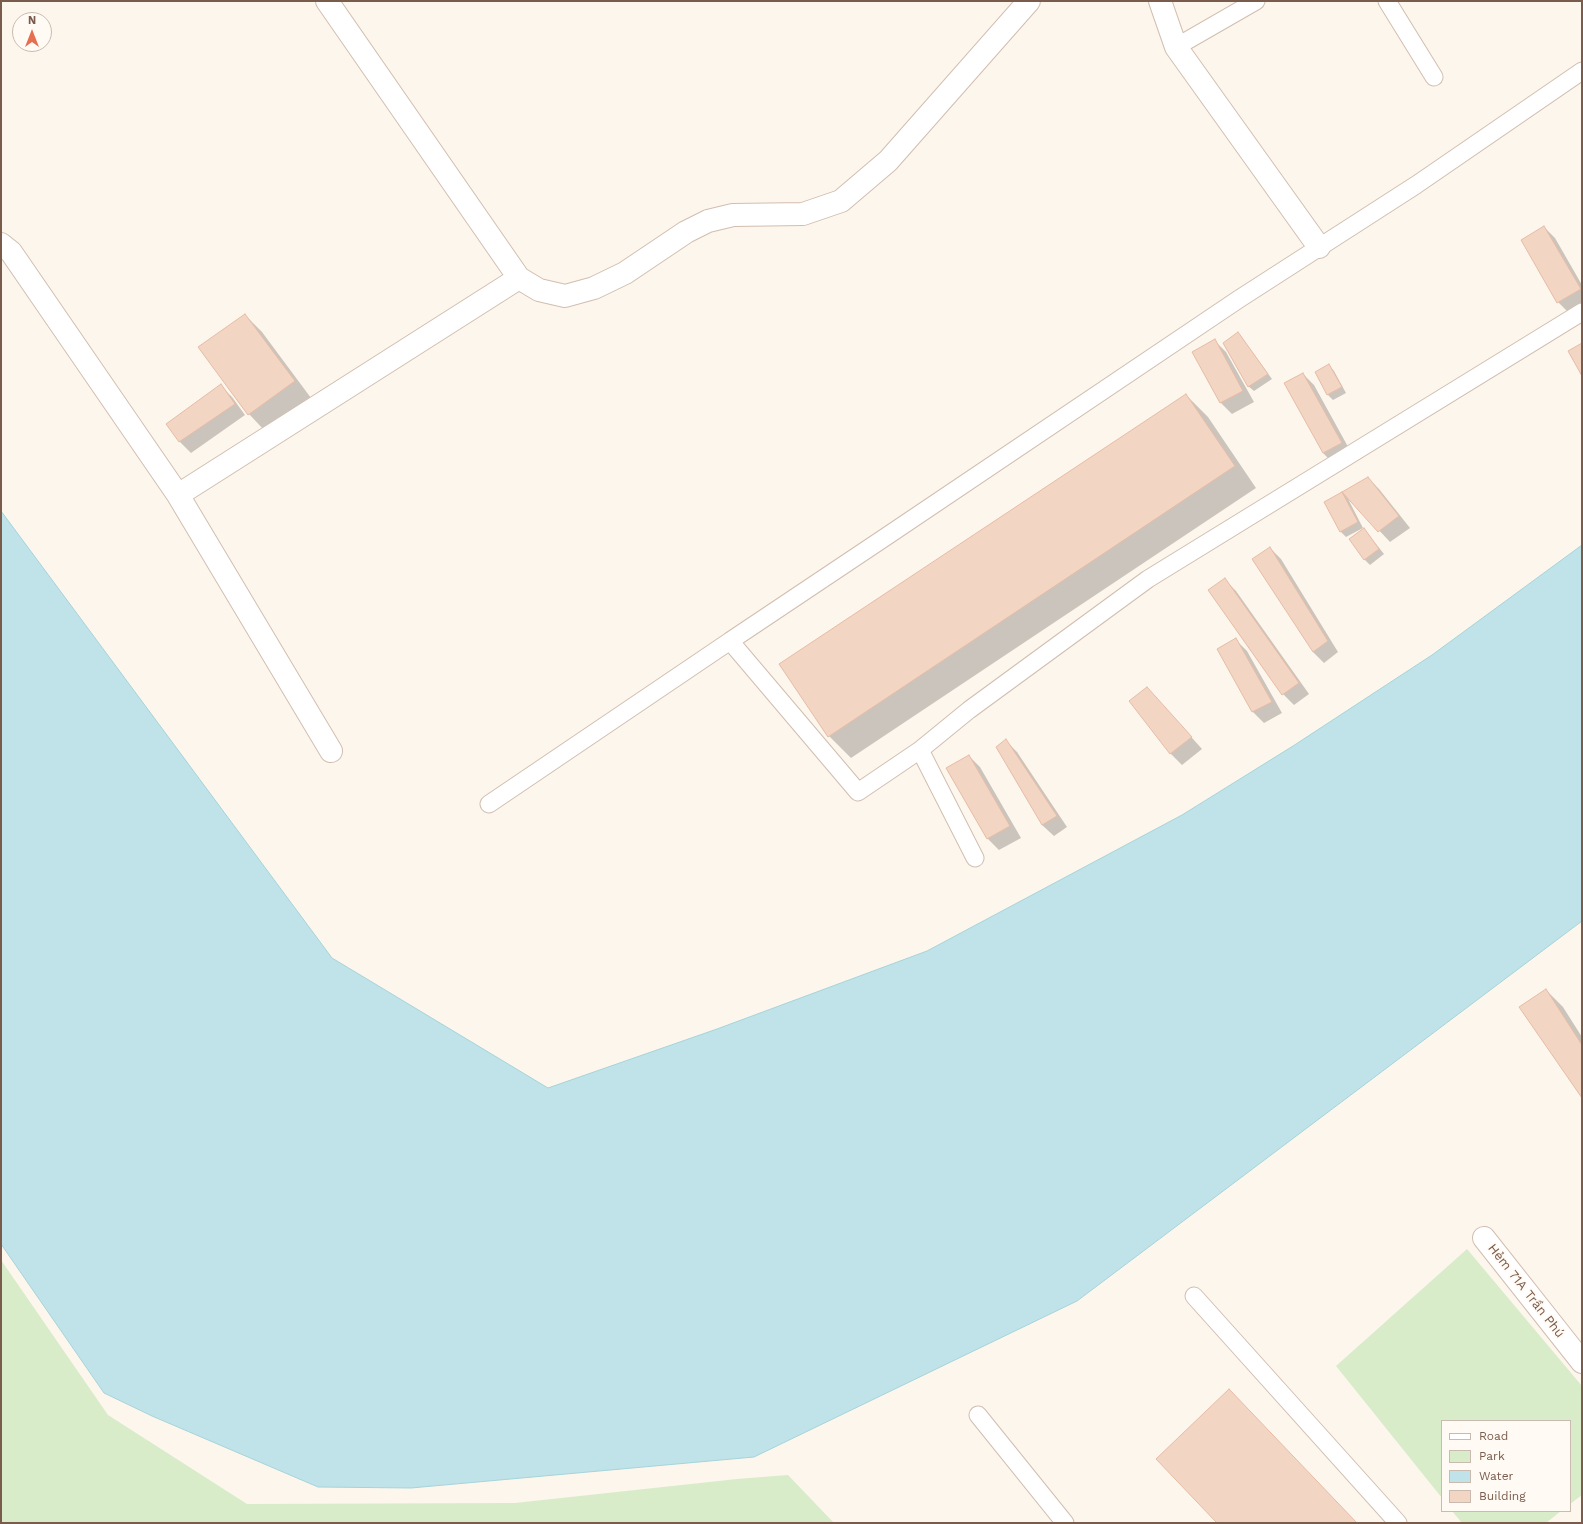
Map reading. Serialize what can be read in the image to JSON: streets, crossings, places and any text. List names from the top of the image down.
{
  "streets": {
    "street": ["Hẻm 71A Trần Phú"]
  },
  "legend": [
    "Road",
    "Park",
    "Water",
    "Building"
  ],
  "north": "top"
}
